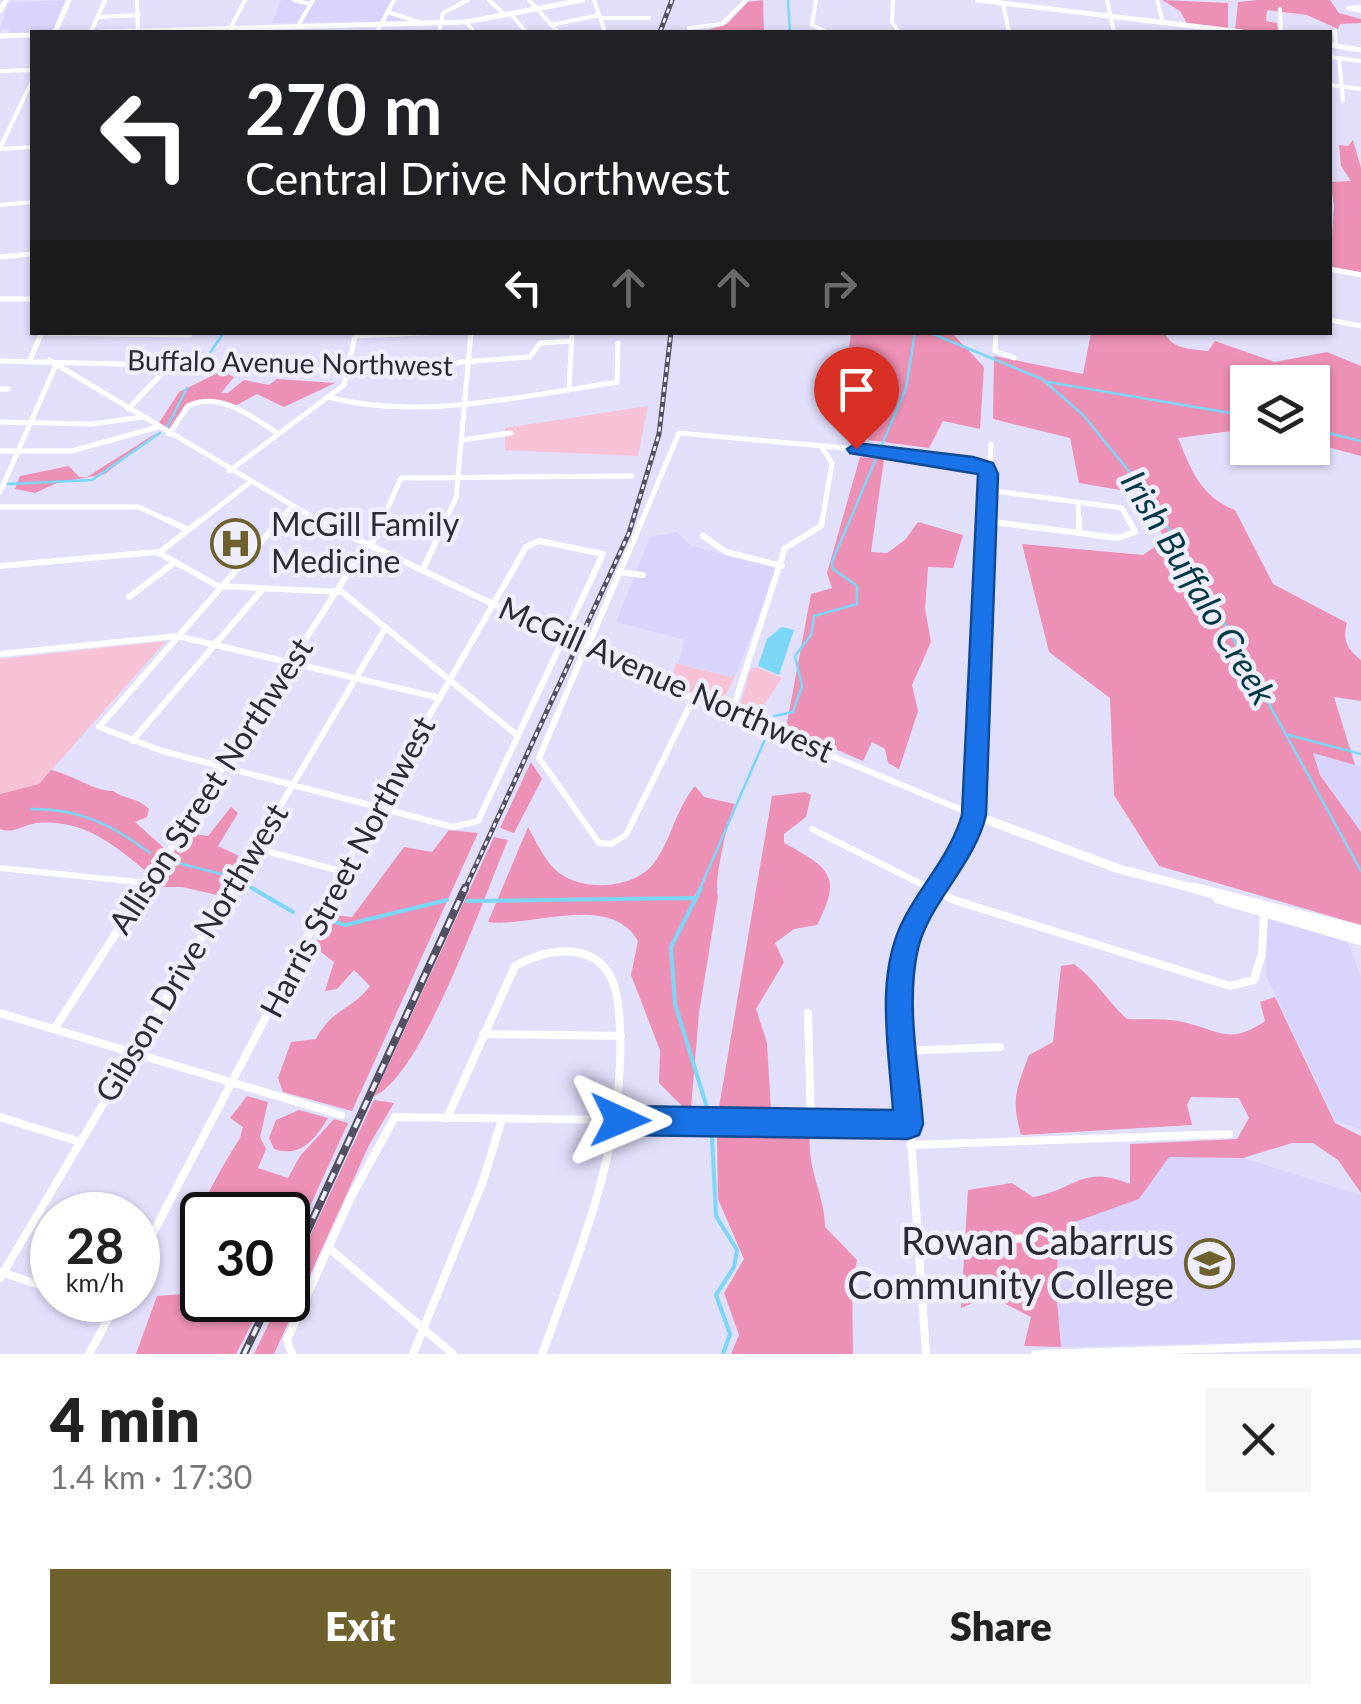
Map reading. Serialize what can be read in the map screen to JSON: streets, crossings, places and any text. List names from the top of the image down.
{
  "streets": {
    "street": [
      "Buffalo Avenue Northwest",
      "McGill Avenue Northwest",
      "Allison Street Northwest",
      "Harris Street Northwest",
      "Gibson Drive Northwest"
    ]
  },
  "crossings": [
    ["Buffalo Avenue Northwest", "McGill Avenue Northwest"],
    ["McGill Avenue Northwest", "Allison Street Northwest"],
    ["McGill Avenue Northwest", "Harris Street Northwest"]
  ],
  "water": ["Irish Buffalo Creek"],
  "places": {
    "hospital": ["McGill Family Medicine"],
    "school or university": ["Rowan Cabarrus Community College"]
  },
  "page": {
    "turn": ["270 m", "Central Drive Northwest"],
    "speed": "28 km/h",
    "limit": "30",
    "heading": ["4 min", "1.4 km · 17:30"],
    "buttons": ["Exit", "Share"]
  }
}
